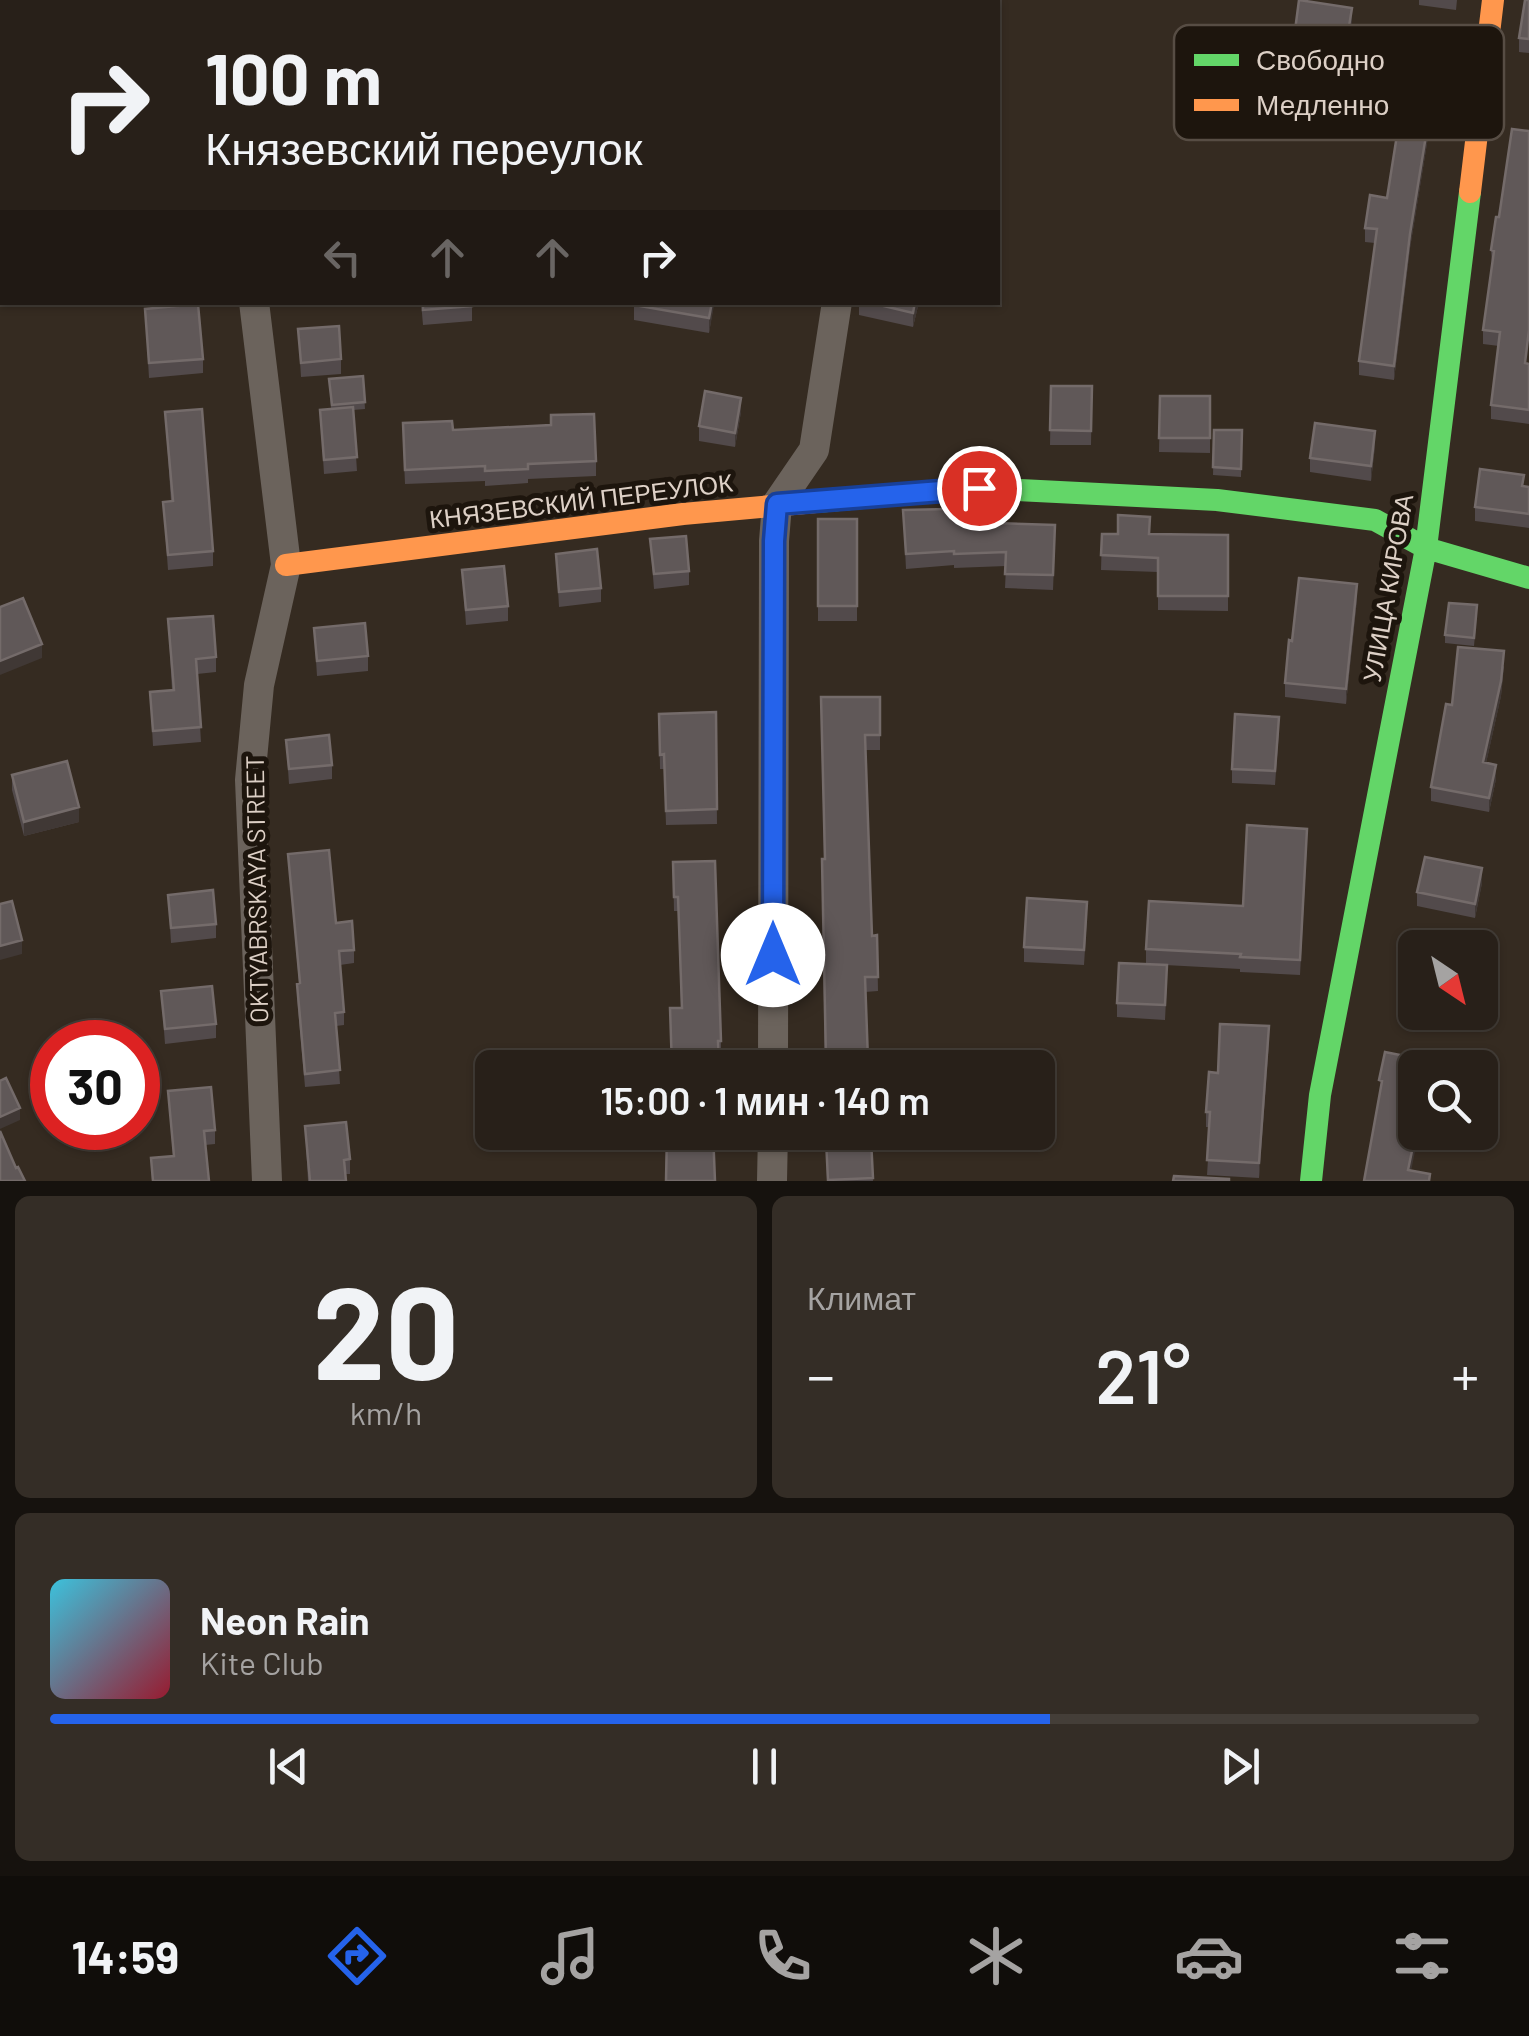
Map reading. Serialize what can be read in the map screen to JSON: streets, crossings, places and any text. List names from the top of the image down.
{
  "streets": {
    "street": ["КНЯЗЕВСКИЙ ПЕРЕУЛОК", "УЛИЦА КИРОВА", "OKTYABRSKAYA STREET"]
  },
  "crossings": [
    ["КНЯЗЕВСКИЙ ПЕРЕУЛОК", "УЛИЦА КИРОВА"],
    ["КНЯЗЕВСКИЙ ПЕРЕУЛОК", "OKTYABRSKAYA STREET"]
  ],
  "legend": ["Свободно", "Медленно"],
  "north": "bottom right",
  "page": {
    "turn": ["100 m", "Князевский переулок"],
    "limit": "30",
    "trip": "15:00 · 1 мин · 140 m",
    "tile": [
      ["20", "km/h"],
      "Климат"
    ],
    "heat": ["−", "21°", "+"],
    "song": ["Neon Rain", "Kite Club"],
    "tabs": "14:59"
  }
}
